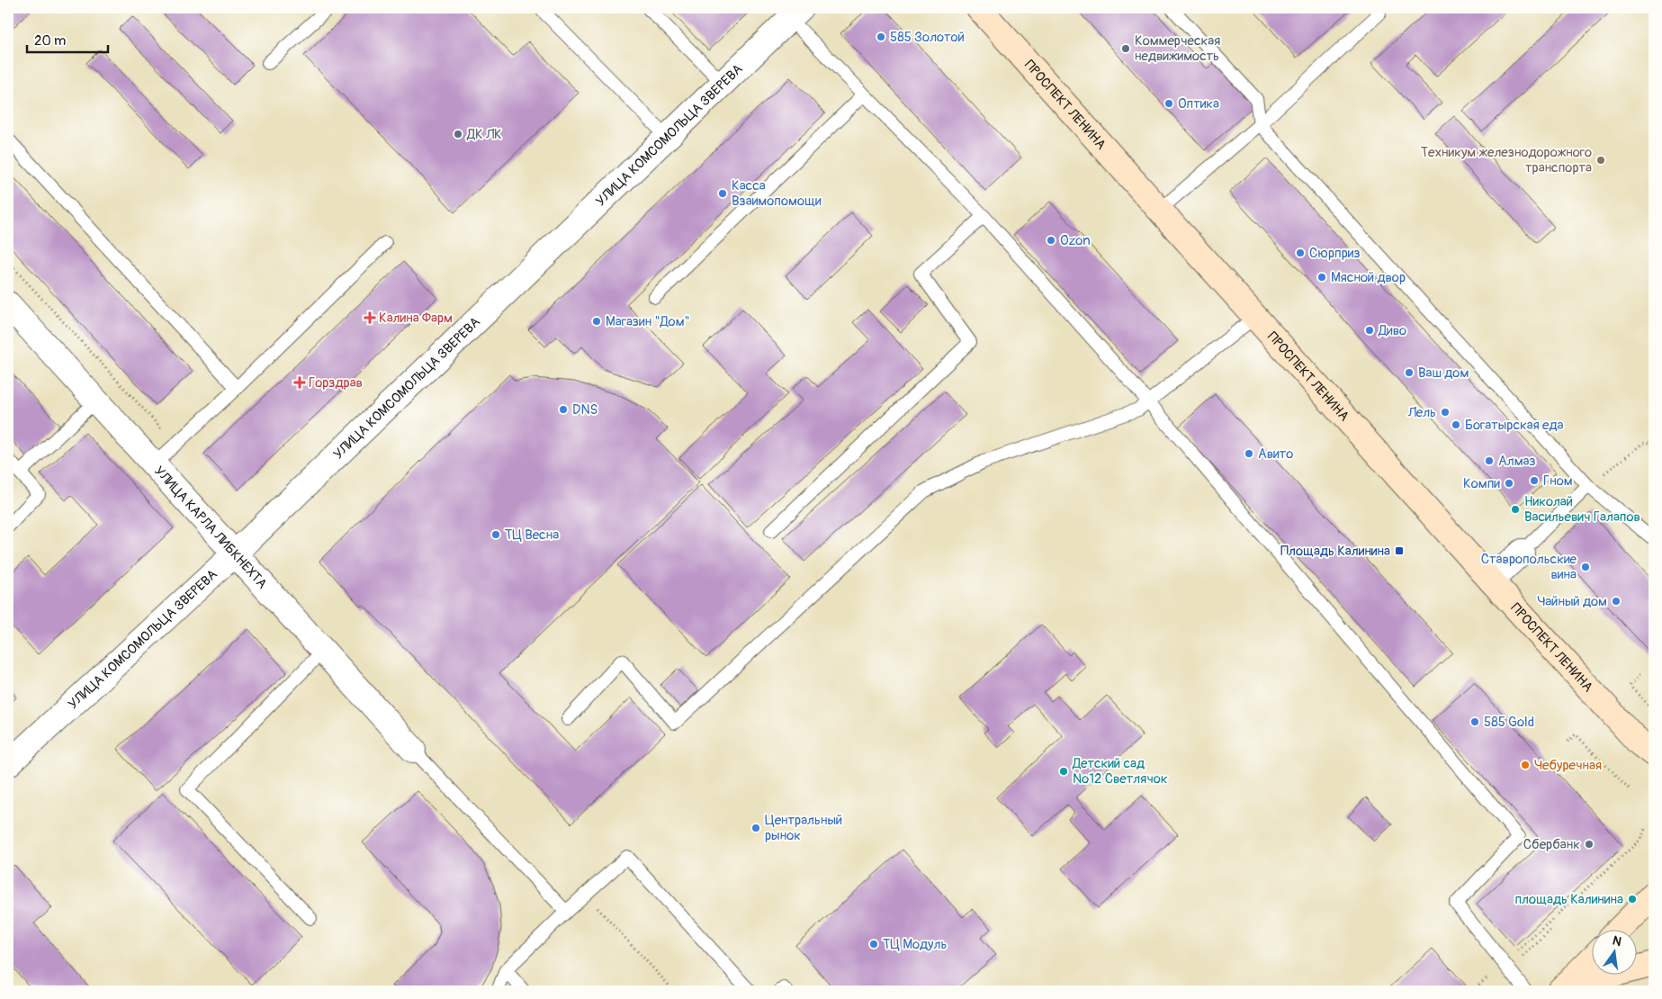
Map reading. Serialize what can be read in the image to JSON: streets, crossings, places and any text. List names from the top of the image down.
{
  "streets": {
    "main road": ["ПРОСПЕКТ ЛЕНИНА"],
    "street": ["УЛИЦА КОМСОМОЛЬЦА ЗВЕРЕВА", "УЛИЦА КАРЛА ЛИБКНЕХТА"]
  },
  "crossings": [
    ["УЛИЦА КОМСОМОЛЬЦА ЗВЕРЕВА", "УЛИЦА КАРЛА ЛИБКНЕХТА"]
  ],
  "places": {
    "other": [
      "585 Золотой",
      "Коммерческая недвижимость",
      "Оптика",
      "ДК ЛК",
      "Техникум железнодорожного транспорта",
      "Касса Взаимопомощи",
      "Ozon",
      "Сюрприз",
      "Мясной двор",
      "Магазин \"Дом\"",
      "Диво",
      "Ваш дом",
      "DNS",
      "Лель",
      "Богатырская еда",
      "Авито",
      "Алмаз",
      "Гном",
      "Компи",
      "Николай Васильевич Галапов",
      "ТЦ Весна",
      "Ставропольские вина",
      "Чайный дом",
      "585 Gold",
      "Чебуречная",
      "Детский сад №12 Светлячок",
      "Центральный рынок",
      "Сбербанк",
      "площадь Калинина",
      "ТЦ Модуль"
    ],
    "health": ["Калина Фарм", "Горздрав"],
    "transit": ["Площадь Калинина"]
  },
  "scale_bar": "20 m",
  "north": "top"
}
